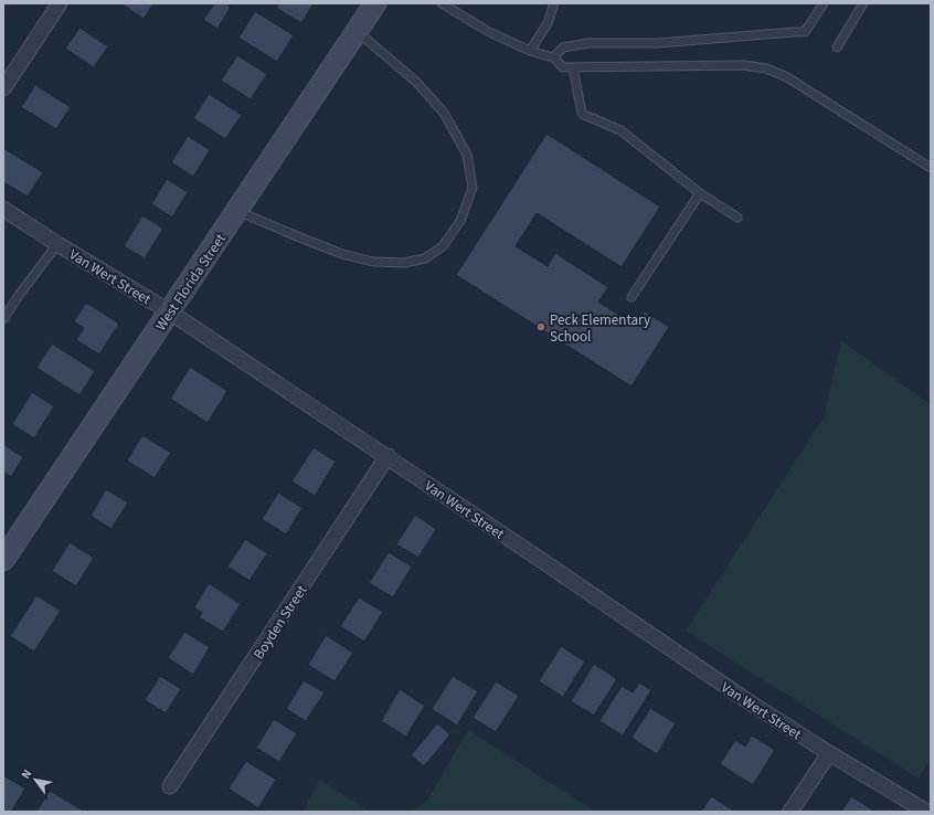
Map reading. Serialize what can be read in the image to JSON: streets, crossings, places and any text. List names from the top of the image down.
{
  "streets": {
    "main road": ["West Florida Street"],
    "street": ["Van Wert Street", "Boyden Street"]
  },
  "crossings": [
    ["Van Wert Street", "West Florida Street"],
    ["Van Wert Street", "Boyden Street"]
  ],
  "places": ["Peck Elementary School"],
  "north": "top left"
}
